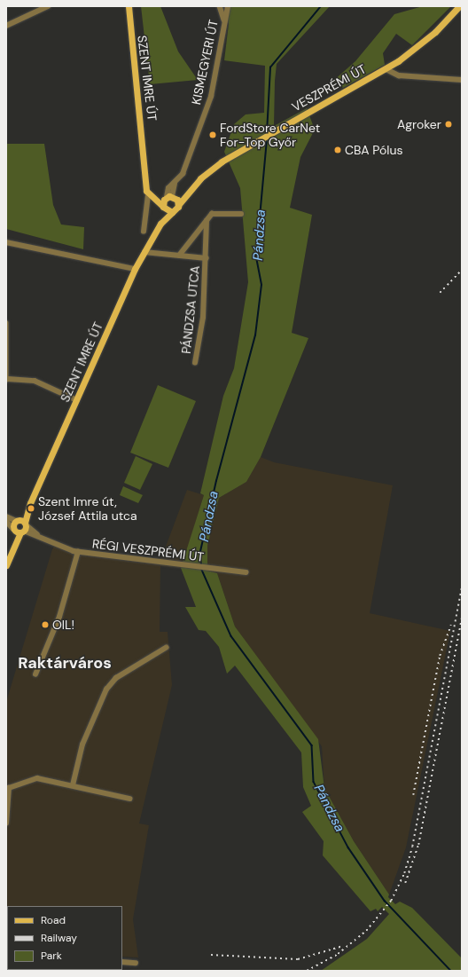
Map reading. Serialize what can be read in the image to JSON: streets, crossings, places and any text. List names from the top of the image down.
{
  "streets": {
    "main road": ["SZENT IMRE ÚT", "VESZPRÉMI ÚT"],
    "street": ["KISMEGYERI ÚT", "PÁNDZSA UTCA", "RÉGI VESZPRÉMI ÚT"]
  },
  "crossings": [
    ["KISMEGYERI ÚT", "SZENT IMRE ÚT"],
    ["KISMEGYERI ÚT", "VESZPRÉMI ÚT"],
    ["SZENT IMRE ÚT", "VESZPRÉMI ÚT"],
    ["SZENT IMRE ÚT", "PÁNDZSA UTCA"],
    ["SZENT IMRE ÚT", "RÉGI VESZPRÉMI ÚT"]
  ],
  "districts": ["Raktárváros"],
  "water": ["Pándzsa"],
  "places": [
    "Agroker",
    "FordStore CarNet For-Top Győr",
    "CBA Pólus",
    "Szent Imre út, József Attila utca",
    "OIL!"
  ],
  "legend": ["Road", "Railway", "Park"]
}
